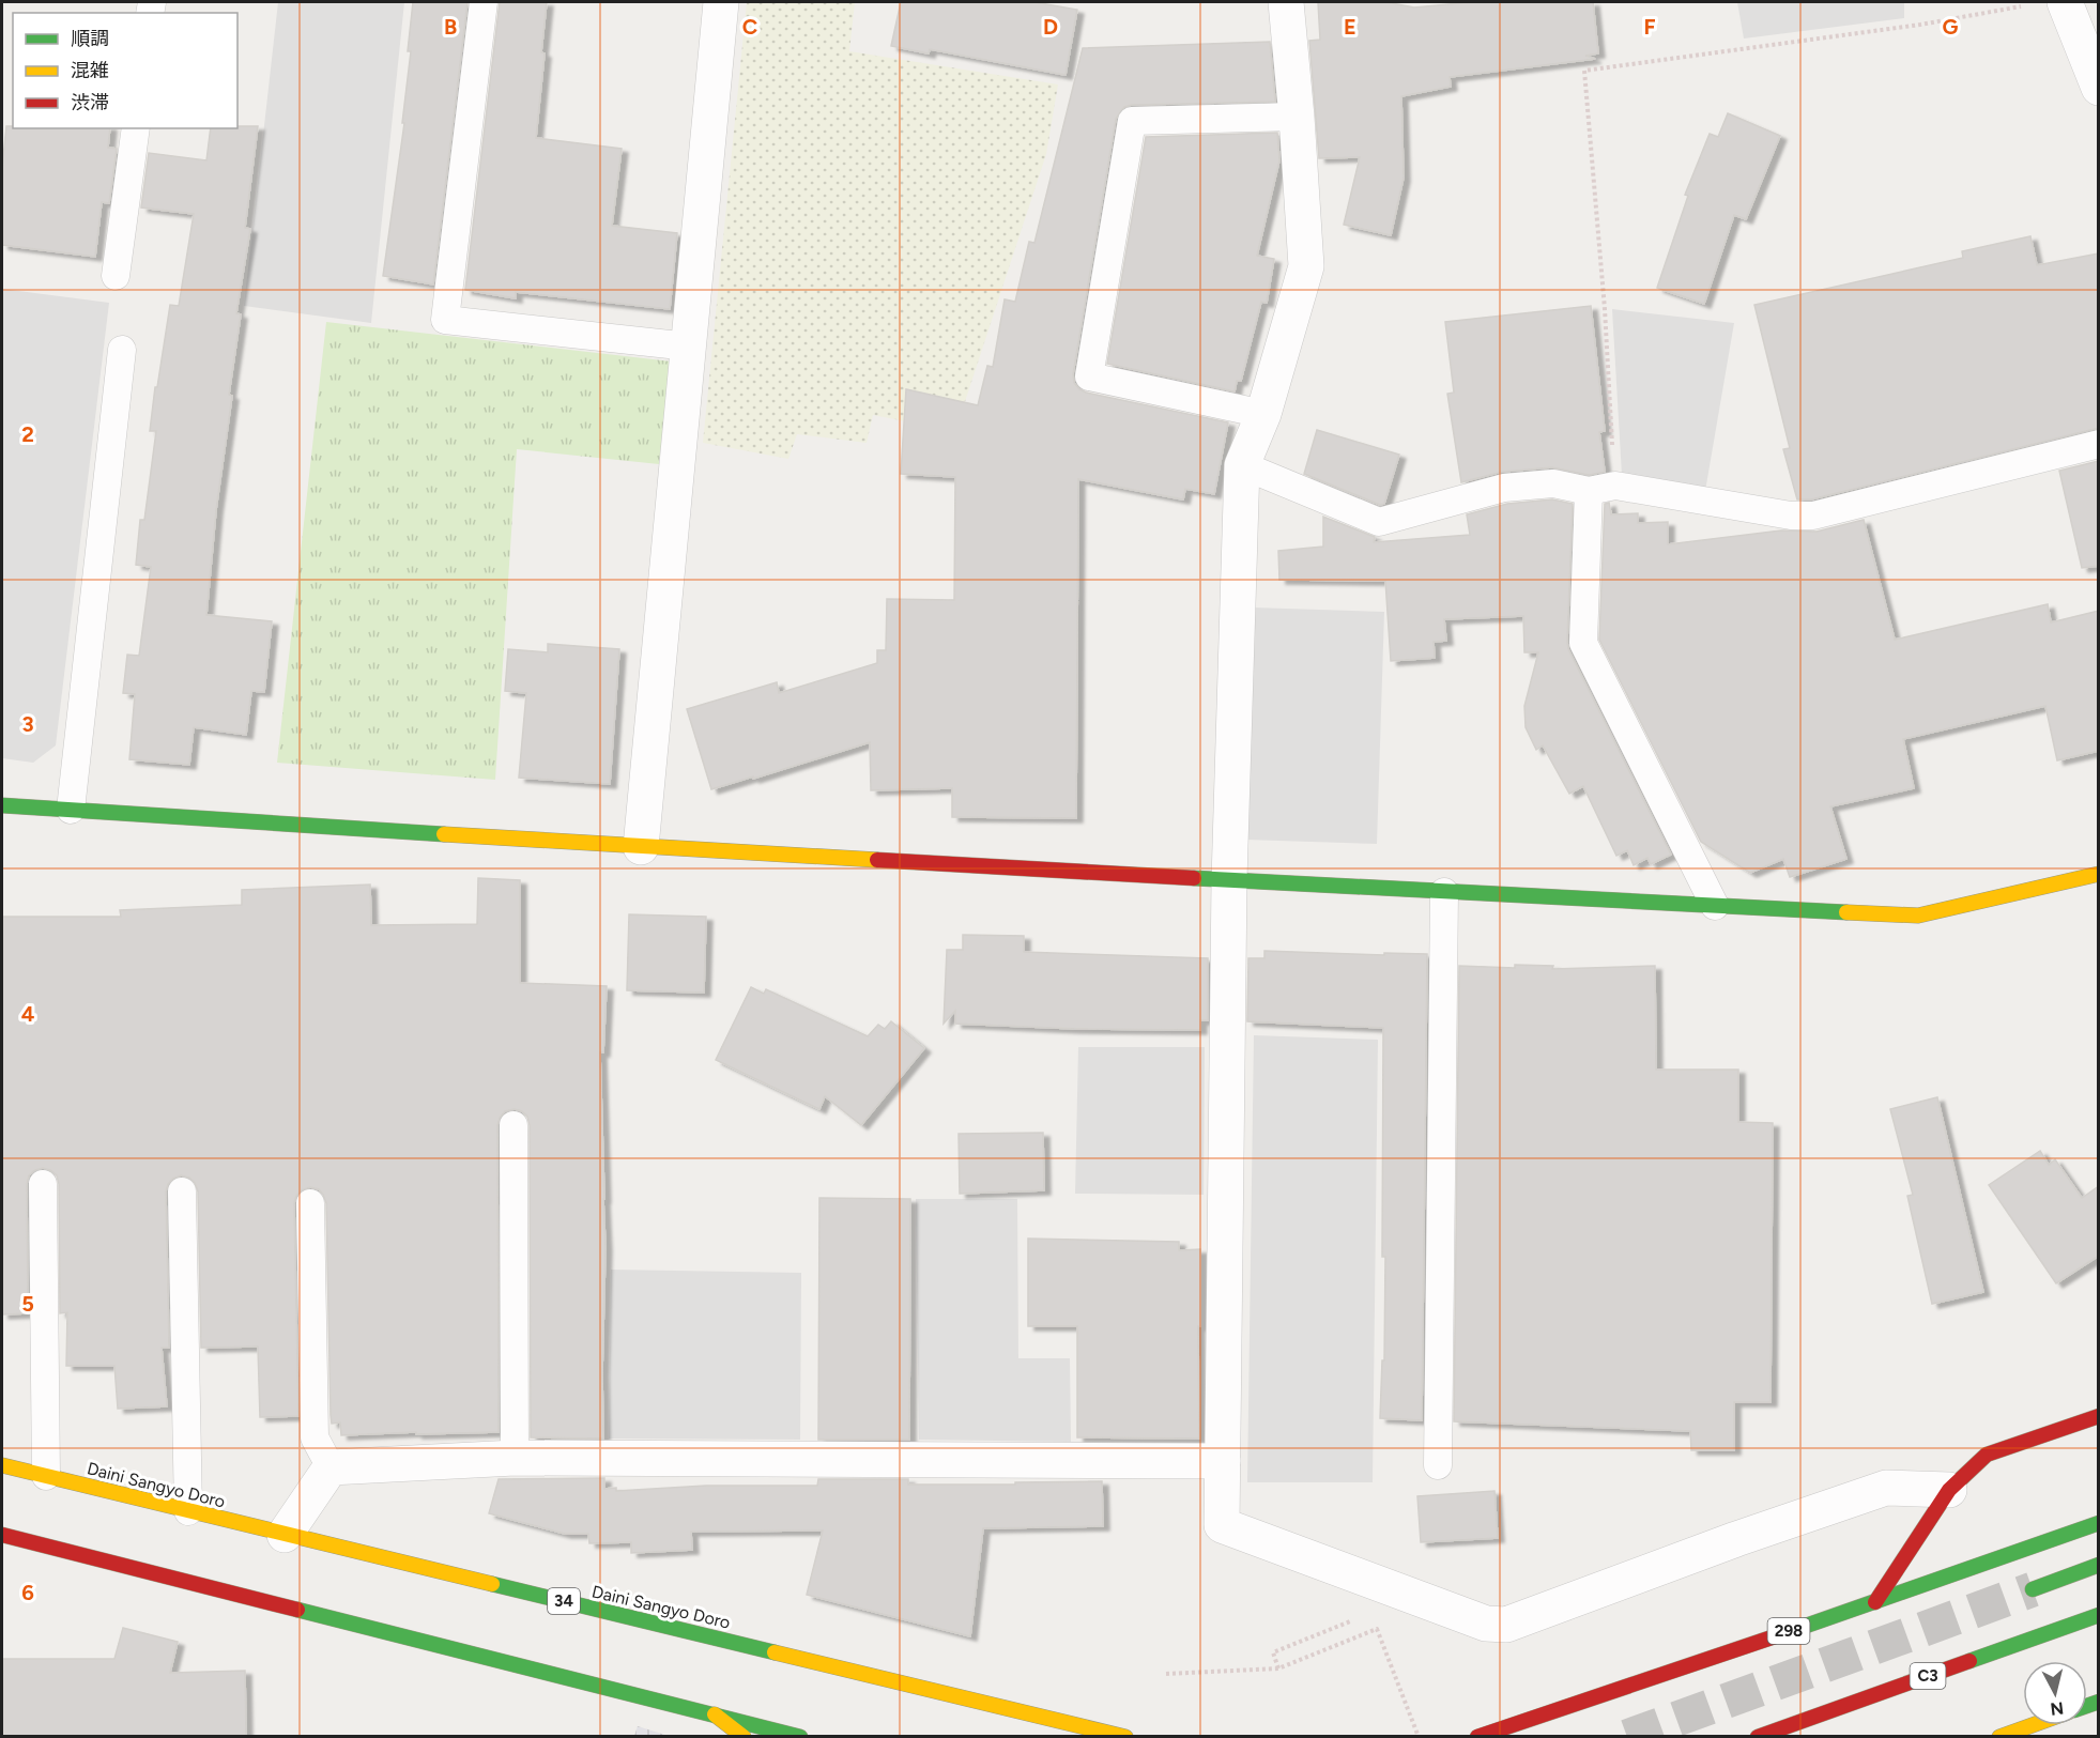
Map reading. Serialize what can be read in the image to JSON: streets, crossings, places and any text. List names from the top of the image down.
{
  "streets": {
    "main road": [
      "Daini Sangyo Doro",
      "34",
      "298",
      "C3"
    ]
  },
  "legend": ["順調", "混雑", "渋滞"],
  "north": "bottom",
  "grid": {
    "columns": [
      "B",
      "C",
      "D",
      "E",
      "F",
      "G"
    ],
    "rows": [
      "2",
      "3",
      "4",
      "5",
      "6"
    ]
  }
}
